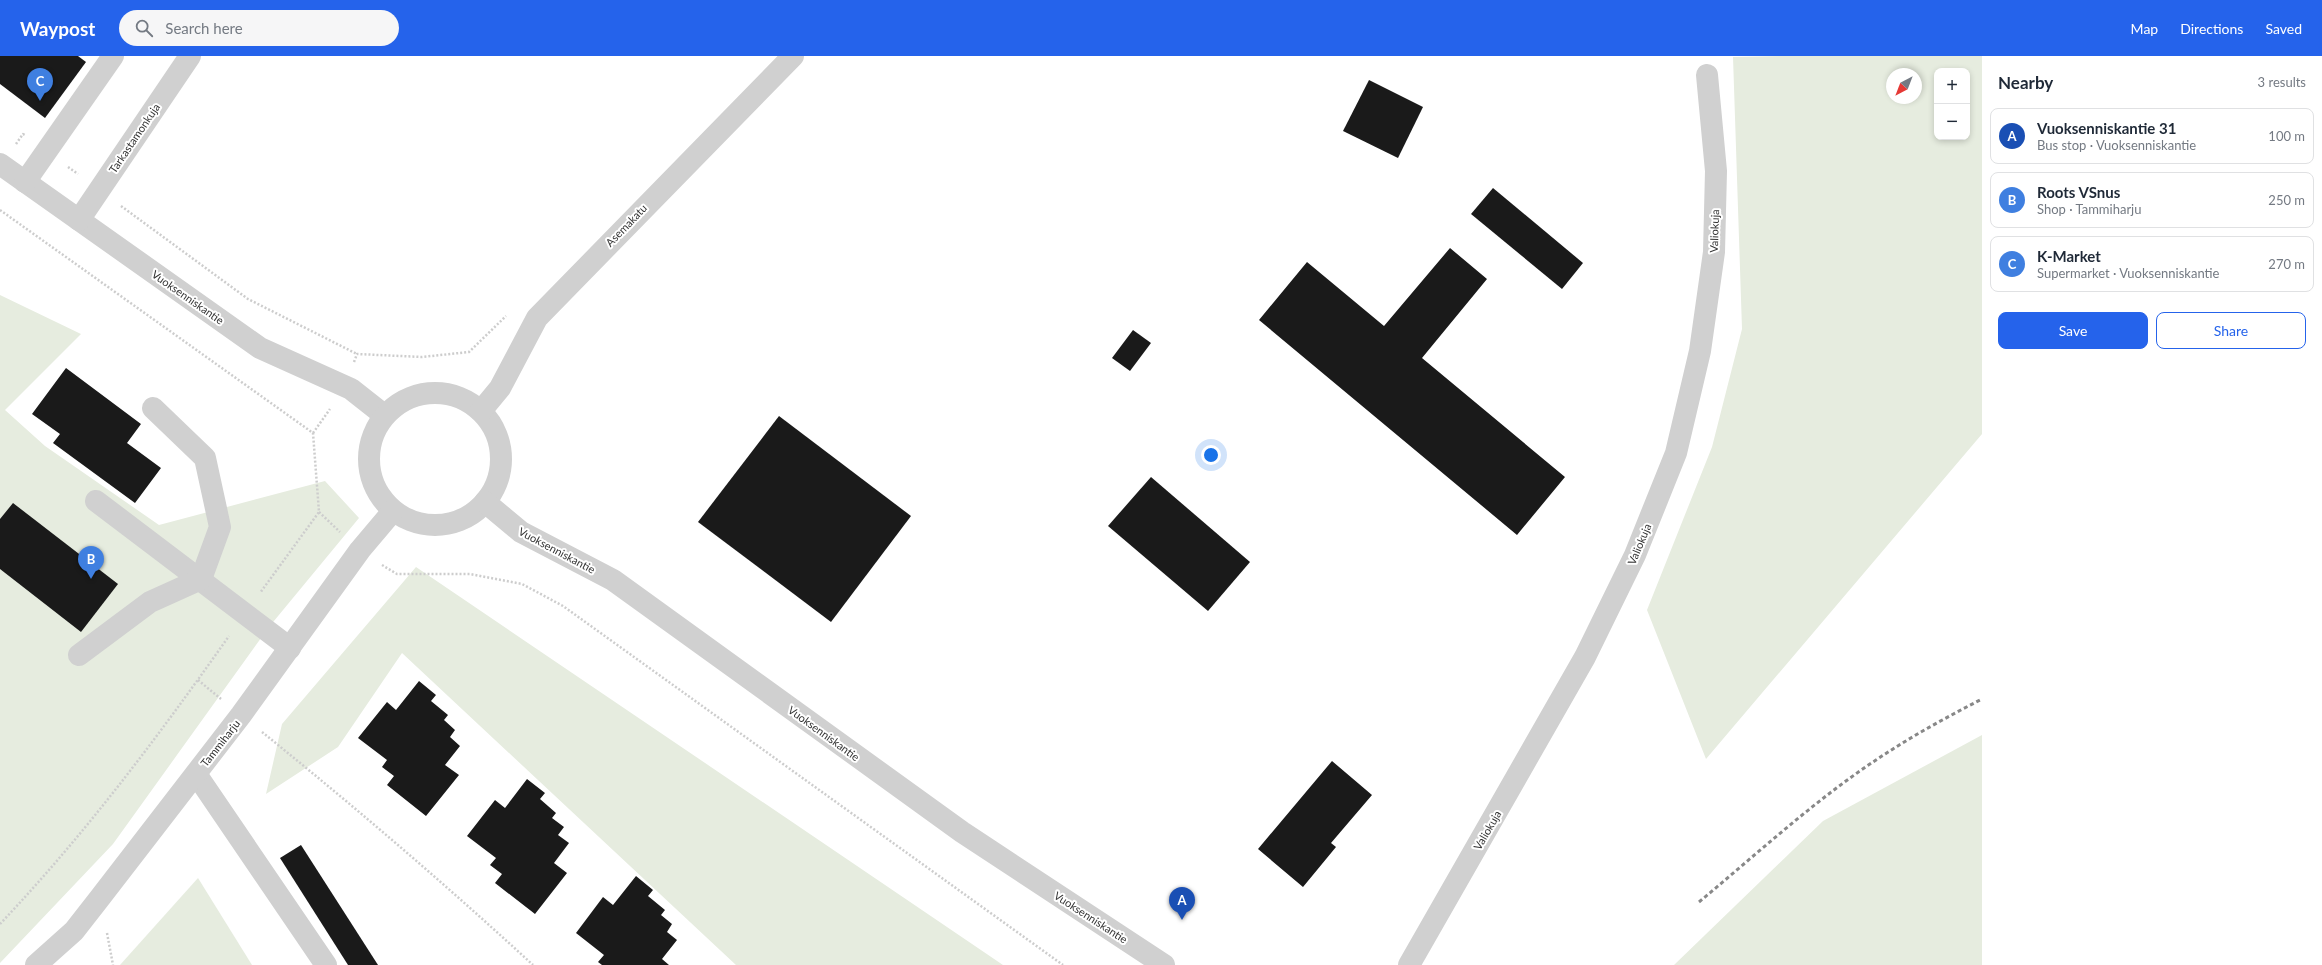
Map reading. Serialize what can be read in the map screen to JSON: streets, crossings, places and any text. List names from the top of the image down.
{
  "streets": {
    "street": [
      "Tarkastamonkuja",
      "Asemakatu",
      "Valiokuja",
      "Vuoksenniskantie",
      "Tammiharju"
    ]
  },
  "crossings": [
    ["Tarkastamonkuja", "Vuoksenniskantie"],
    ["Asemakatu", "Vuoksenniskantie"],
    ["Asemakatu", "Tammiharju"],
    ["Vuoksenniskantie", "Tammiharju"]
  ],
  "north": "bottom left",
  "page": {
    "header": "Waypost",
    "search": "Search here",
    "nav": ["Map", "Directions", "Saved"],
    "heading": ["Nearby", "3 results"],
    "map_buttons": ["+", "−"],
    "pins": ["C", "B", "A"],
    "list": [
      {
        "mark": "A",
        "name": "Vuoksenniskantie 31",
        "note": "Bus stop · Vuoksenniskantie",
        "value": "100 m"
      },
      {
        "mark": "B",
        "name": "Roots VSnus",
        "note": "Shop · Tammiharju",
        "value": "250 m"
      },
      {
        "mark": "C",
        "name": "K-Market",
        "note": "Supermarket · Vuoksenniskantie",
        "value": "270 m"
      }
    ],
    "buttons": ["Save", "Share"]
  }
}
